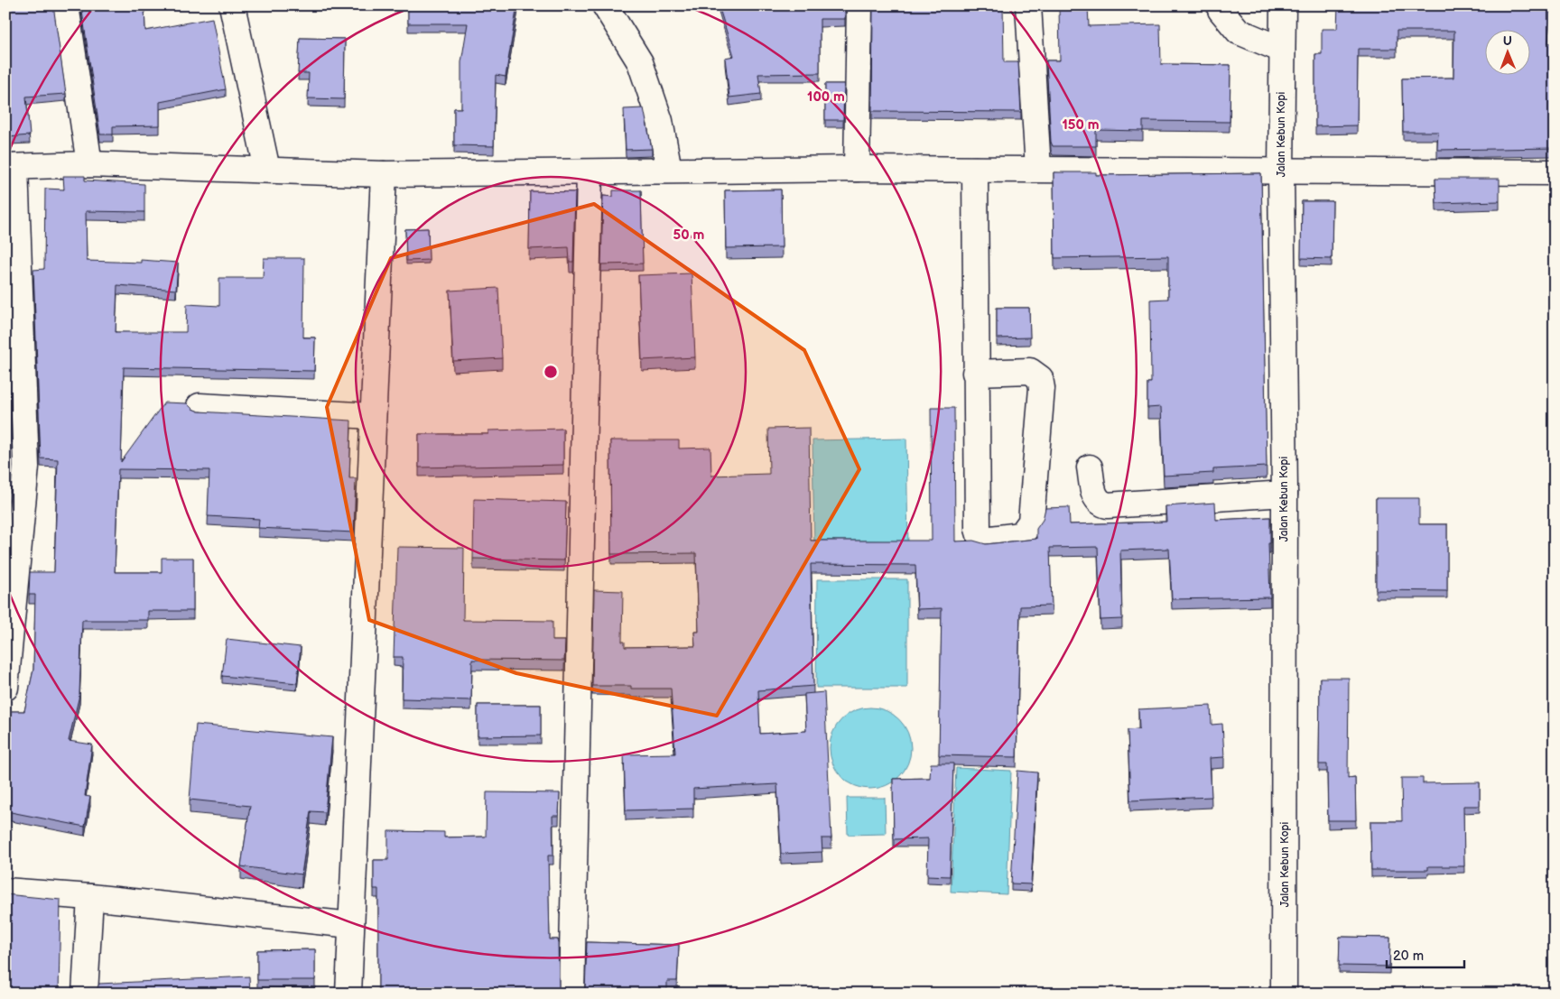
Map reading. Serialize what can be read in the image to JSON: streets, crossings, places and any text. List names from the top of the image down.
{
  "streets": {
    "street": ["Jalan Kebun Kopi"]
  },
  "scale_bar": "20 m",
  "north": "top",
  "rings": ["100 m", "150 m", "50 m"]
}
